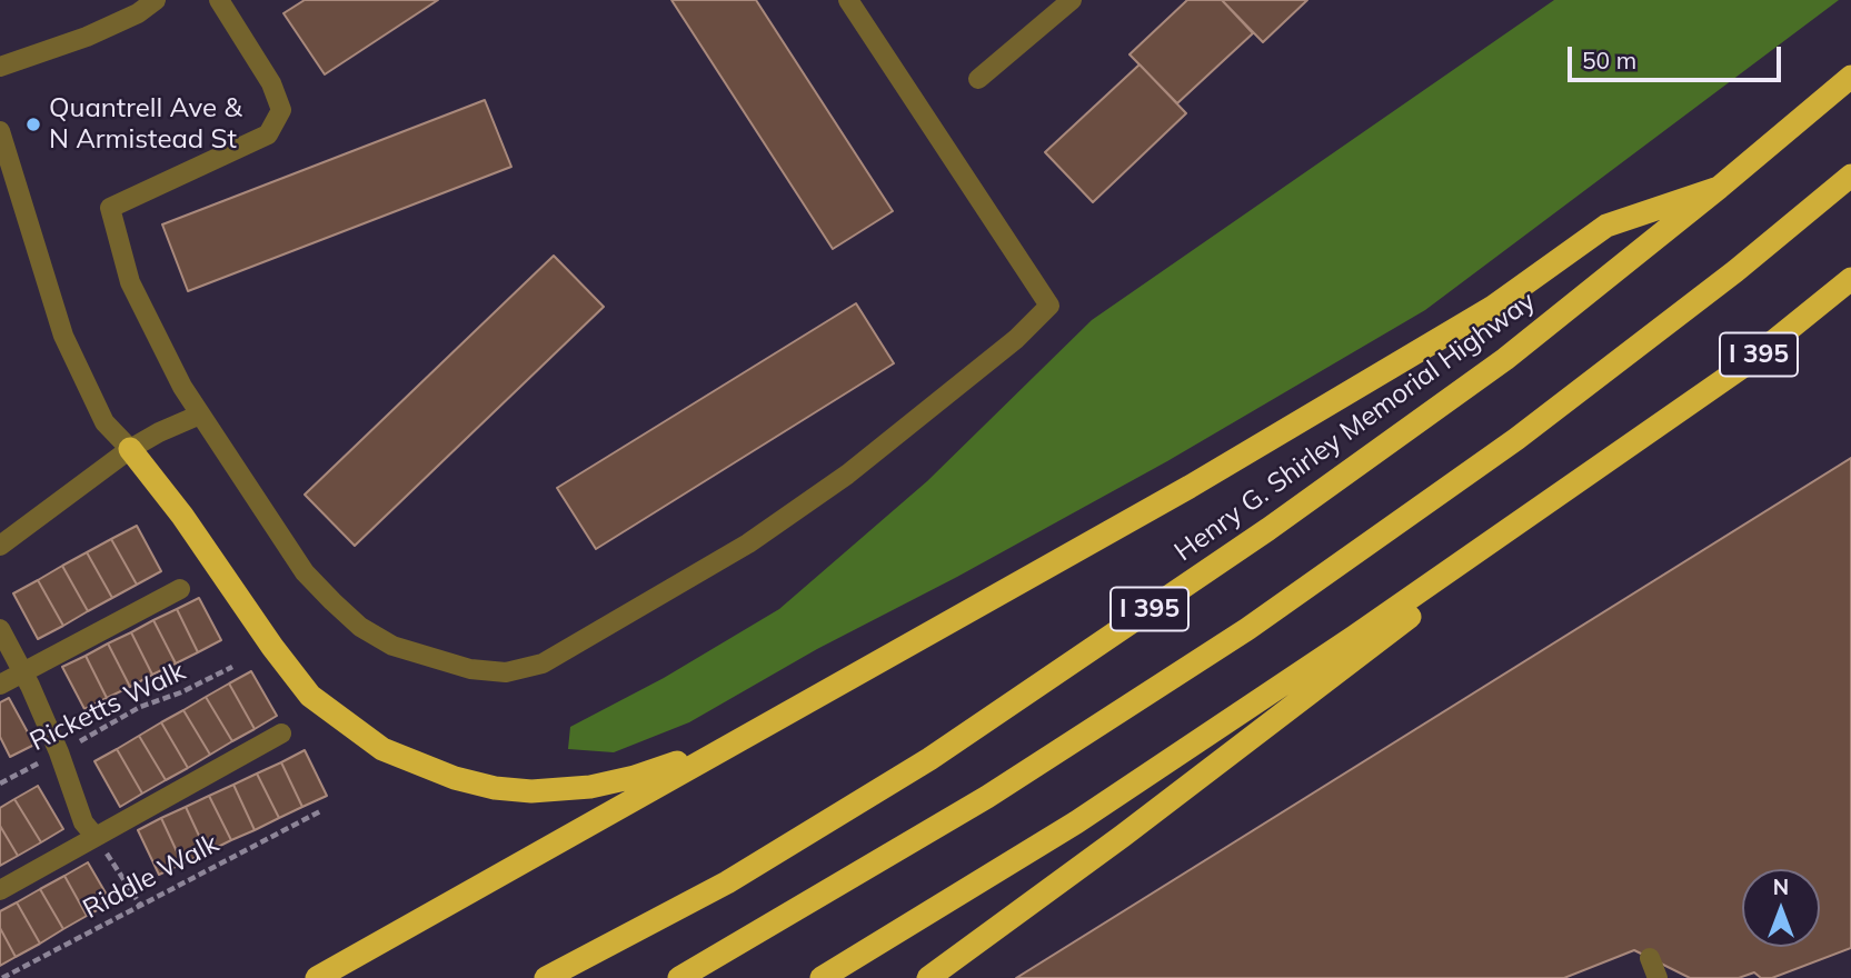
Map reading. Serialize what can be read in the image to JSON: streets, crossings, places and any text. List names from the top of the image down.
{
  "streets": {
    "highway": ["I 395", "Henry G. Shirley Memorial Highway"],
    "path": ["Ricketts Walk", "Riddle Walk"]
  },
  "places": ["Quantrell Ave & N Armistead St"],
  "scale_bar": "50 m",
  "north": "top"
}
